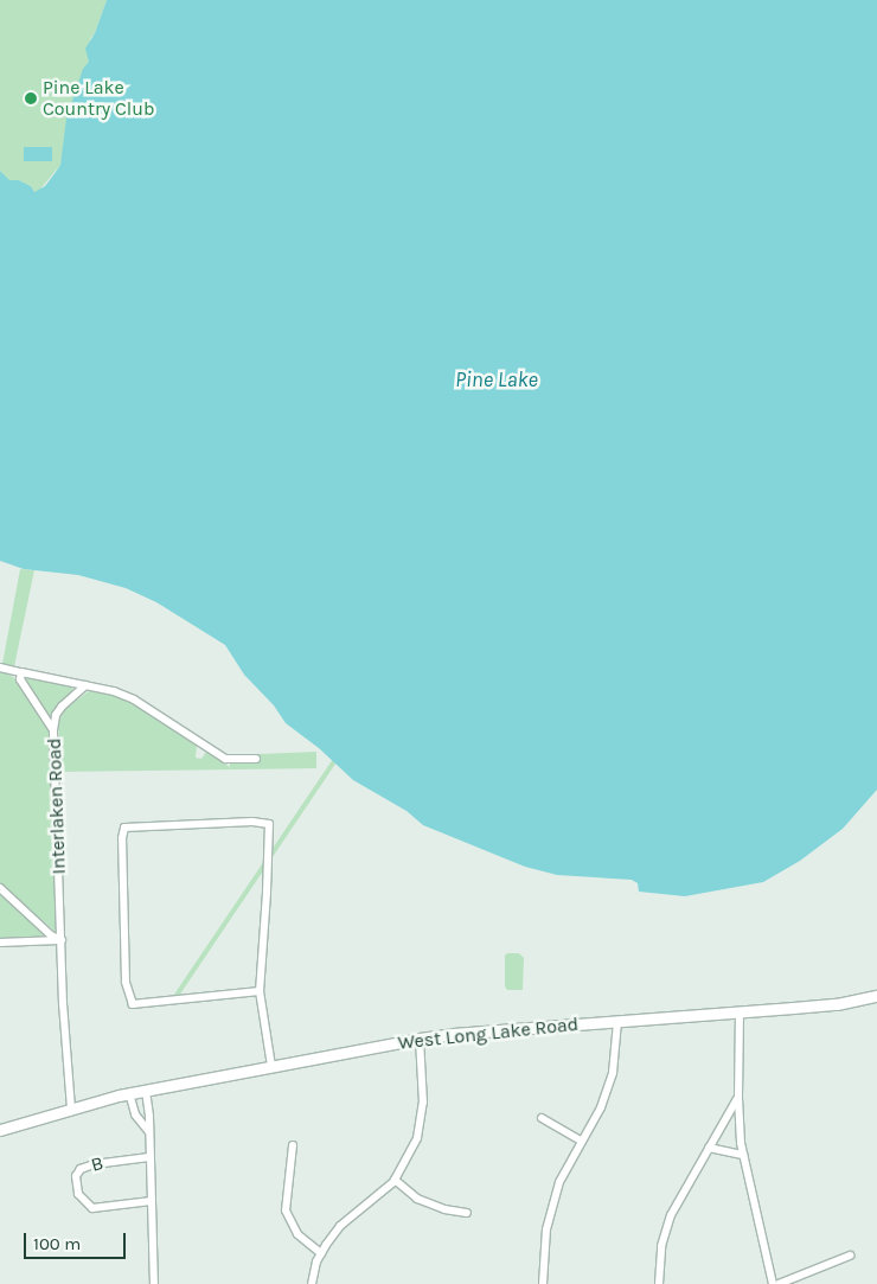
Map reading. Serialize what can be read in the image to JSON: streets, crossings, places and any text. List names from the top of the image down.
{
  "streets": {
    "main road": ["West Long Lake Road"],
    "street": ["Interlaken Road", "B"]
  },
  "crossings": [
    ["Interlaken Road", "West Long Lake Road"]
  ],
  "water": ["Pine Lake"],
  "places": ["Pine Lake Country Club"],
  "scale_bar": "100 m"
}
